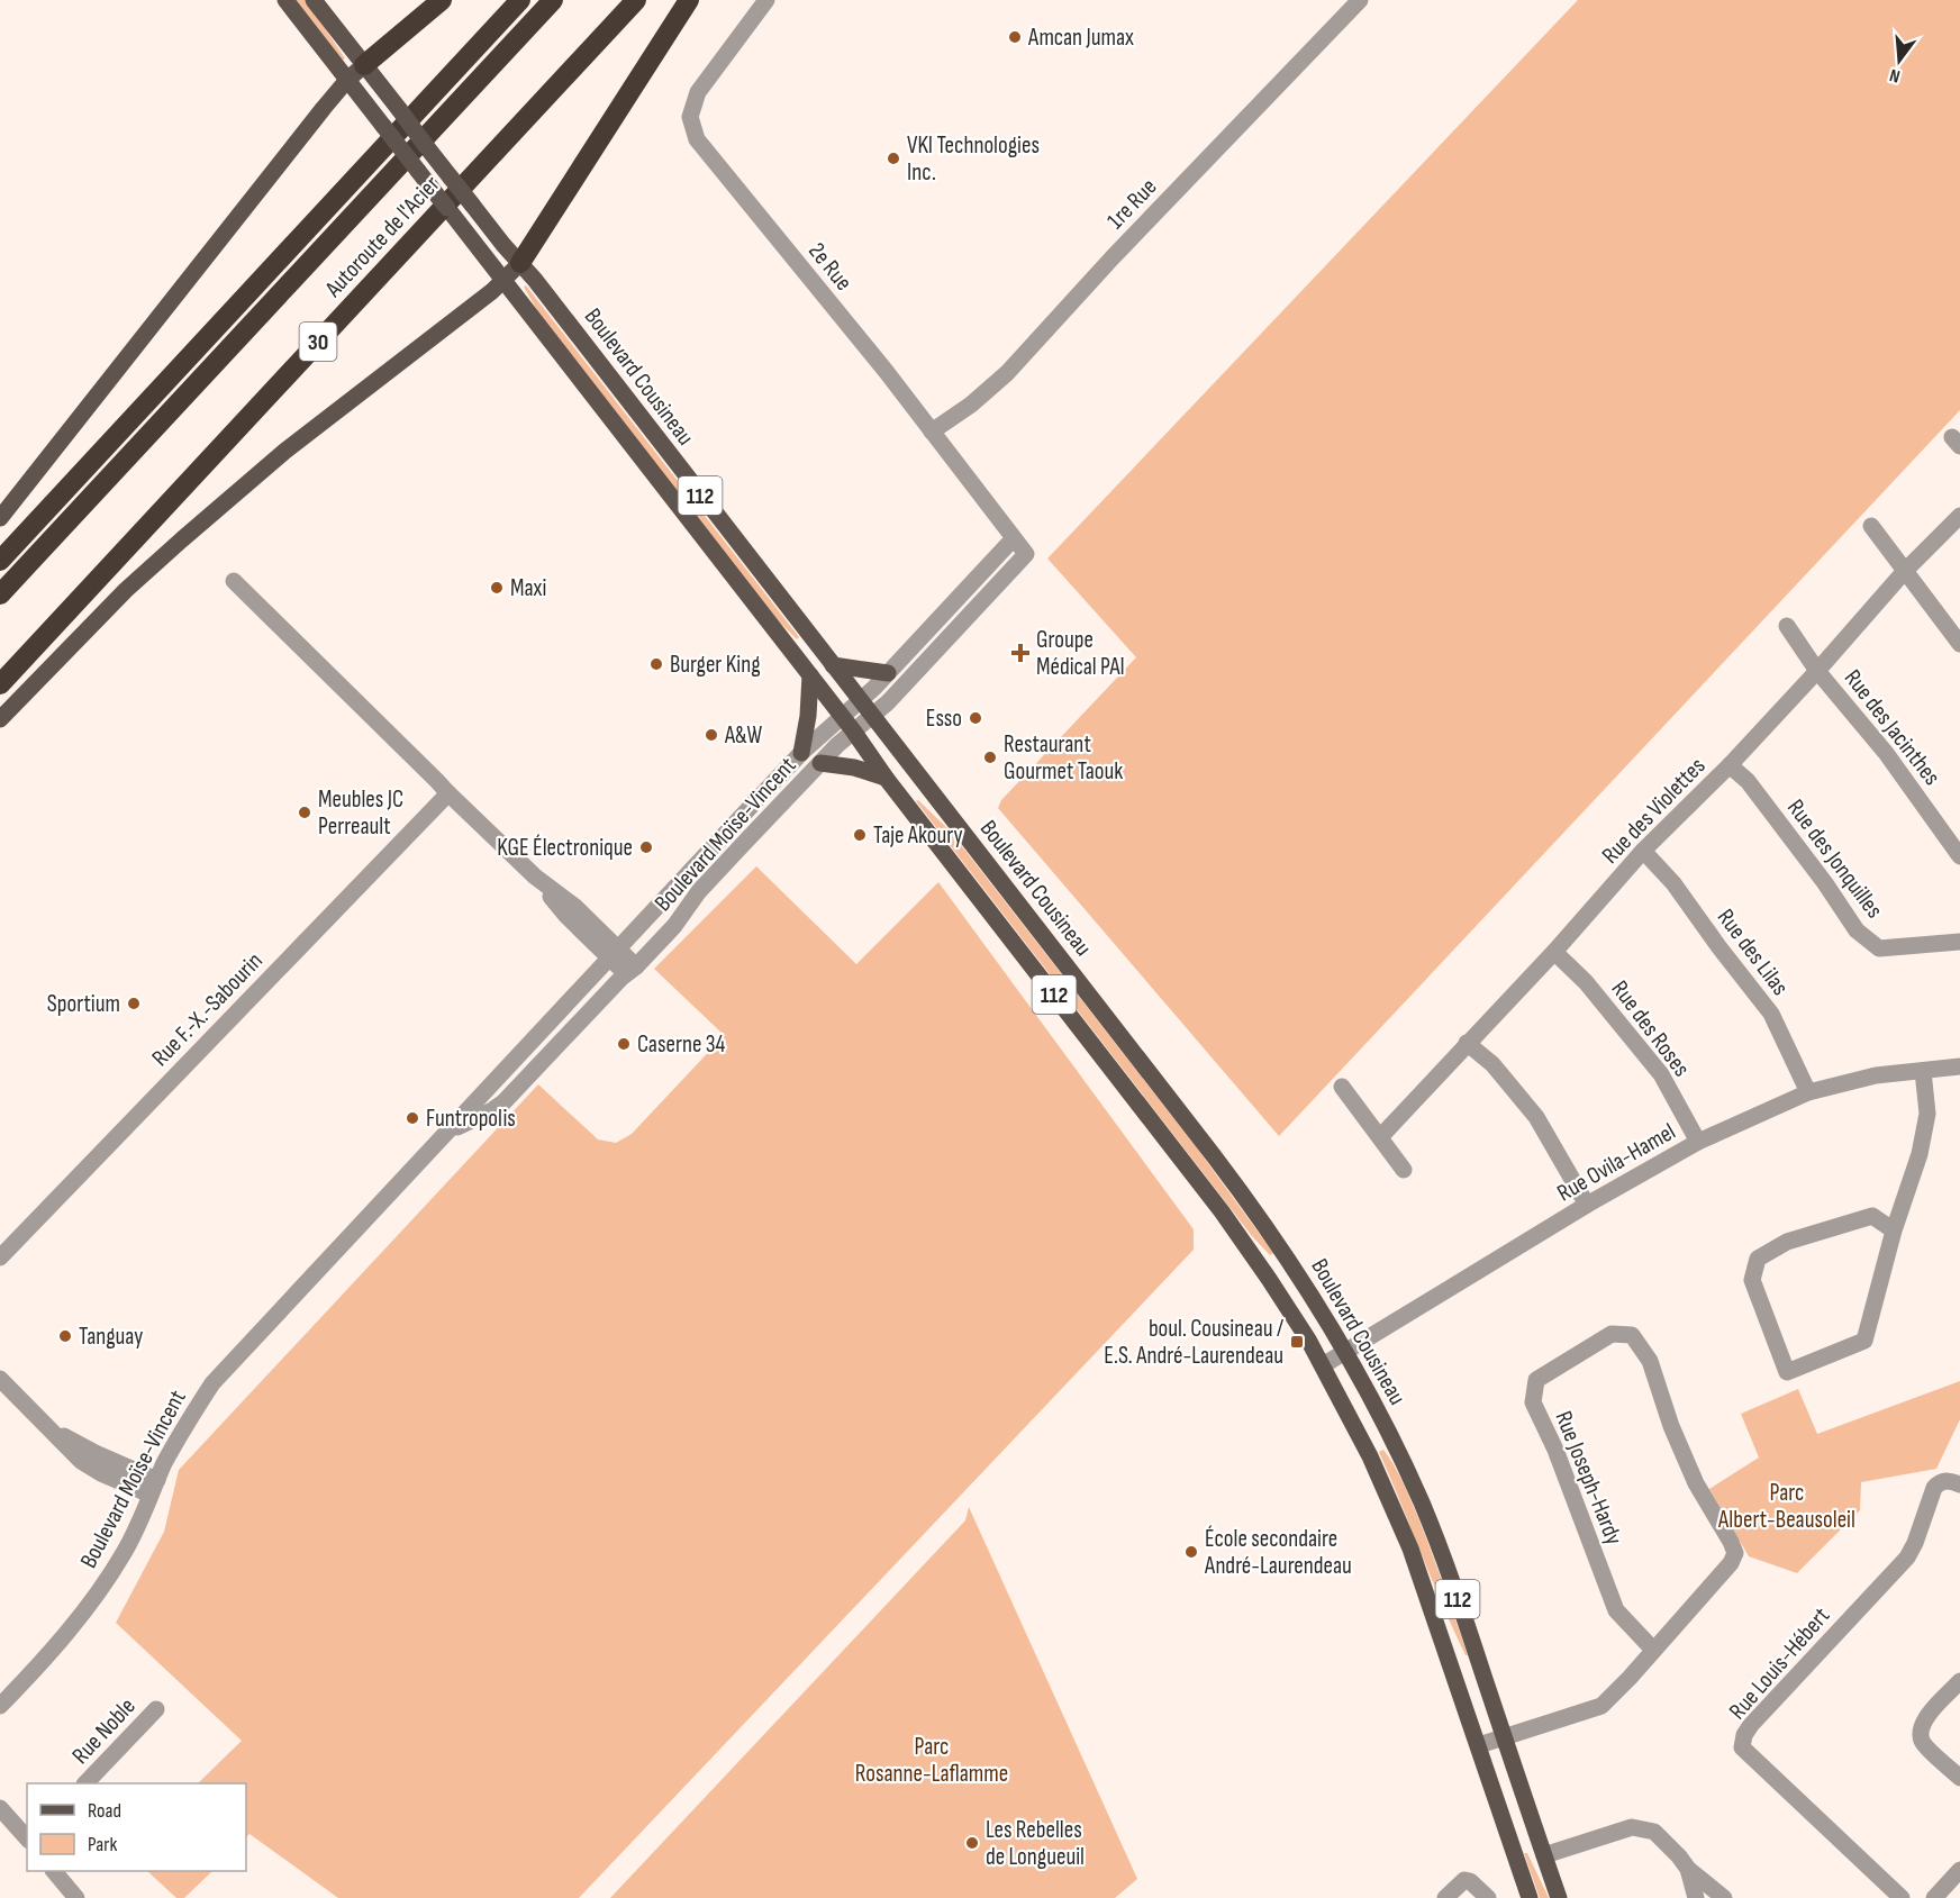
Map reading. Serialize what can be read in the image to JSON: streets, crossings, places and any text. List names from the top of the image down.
{
  "streets": {
    "highway": ["Autoroute de l'Acier", "30"],
    "main road": ["Boulevard Cousineau", "112"],
    "street": [
      "1re Rue",
      "2e Rue",
      "Rue des Jacinthes",
      "Rue des Violettes",
      "Boulevard Moïse-Vincent",
      "Rue des Jonquilles",
      "Rue des Lilas",
      "Rue F.-X.-Sabourin",
      "Rue des Roses",
      "Rue Ovila-Hamel",
      "Rue Joseph-Hardy",
      "Rue Louis-Hébert",
      "Rue Noble"
    ]
  },
  "crossings": [
    ["1re Rue", "2e Rue"],
    ["2e Rue", "Boulevard Moïse-Vincent"],
    ["Boulevard Cousineau", "Boulevard Moïse-Vincent"],
    ["Boulevard Cousineau", "Rue Ovila-Hamel"],
    ["Boulevard Cousineau", "Rue Joseph-Hardy"],
    ["Rue des Jacinthes", "Rue des Violettes"],
    ["Rue des Violettes", "Rue des Jonquilles"],
    ["Rue des Violettes", "Rue des Lilas"],
    ["Rue des Violettes", "Rue des Roses"],
    ["Rue des Lilas", "Rue Ovila-Hamel"],
    ["Rue des Roses", "Rue Ovila-Hamel"]
  ],
  "parks": ["Parc Albert-Beausoleil", "Parc Rosanne-Laflamme"],
  "places": {
    "other": [
      "Amcan Jumax",
      "VKI Technologies Inc.",
      "Maxi",
      "Burger King",
      "Esso",
      "A&W",
      "Restaurant Gourmet Taouk",
      "Meubles JC Perreault",
      "Taje Akoury",
      "KGE Électronique",
      "Sportium",
      "Caserne 34",
      "Funtropolis",
      "Tanguay",
      "École secondaire André-Laurendeau",
      "Les Rebelles de Longueuil"
    ],
    "health": ["Groupe Médical PAI"],
    "transit": ["boul. Cousineau / E.S. André-Laurendeau"]
  },
  "legend": ["Road", "Park"],
  "north": "bottom"
}
